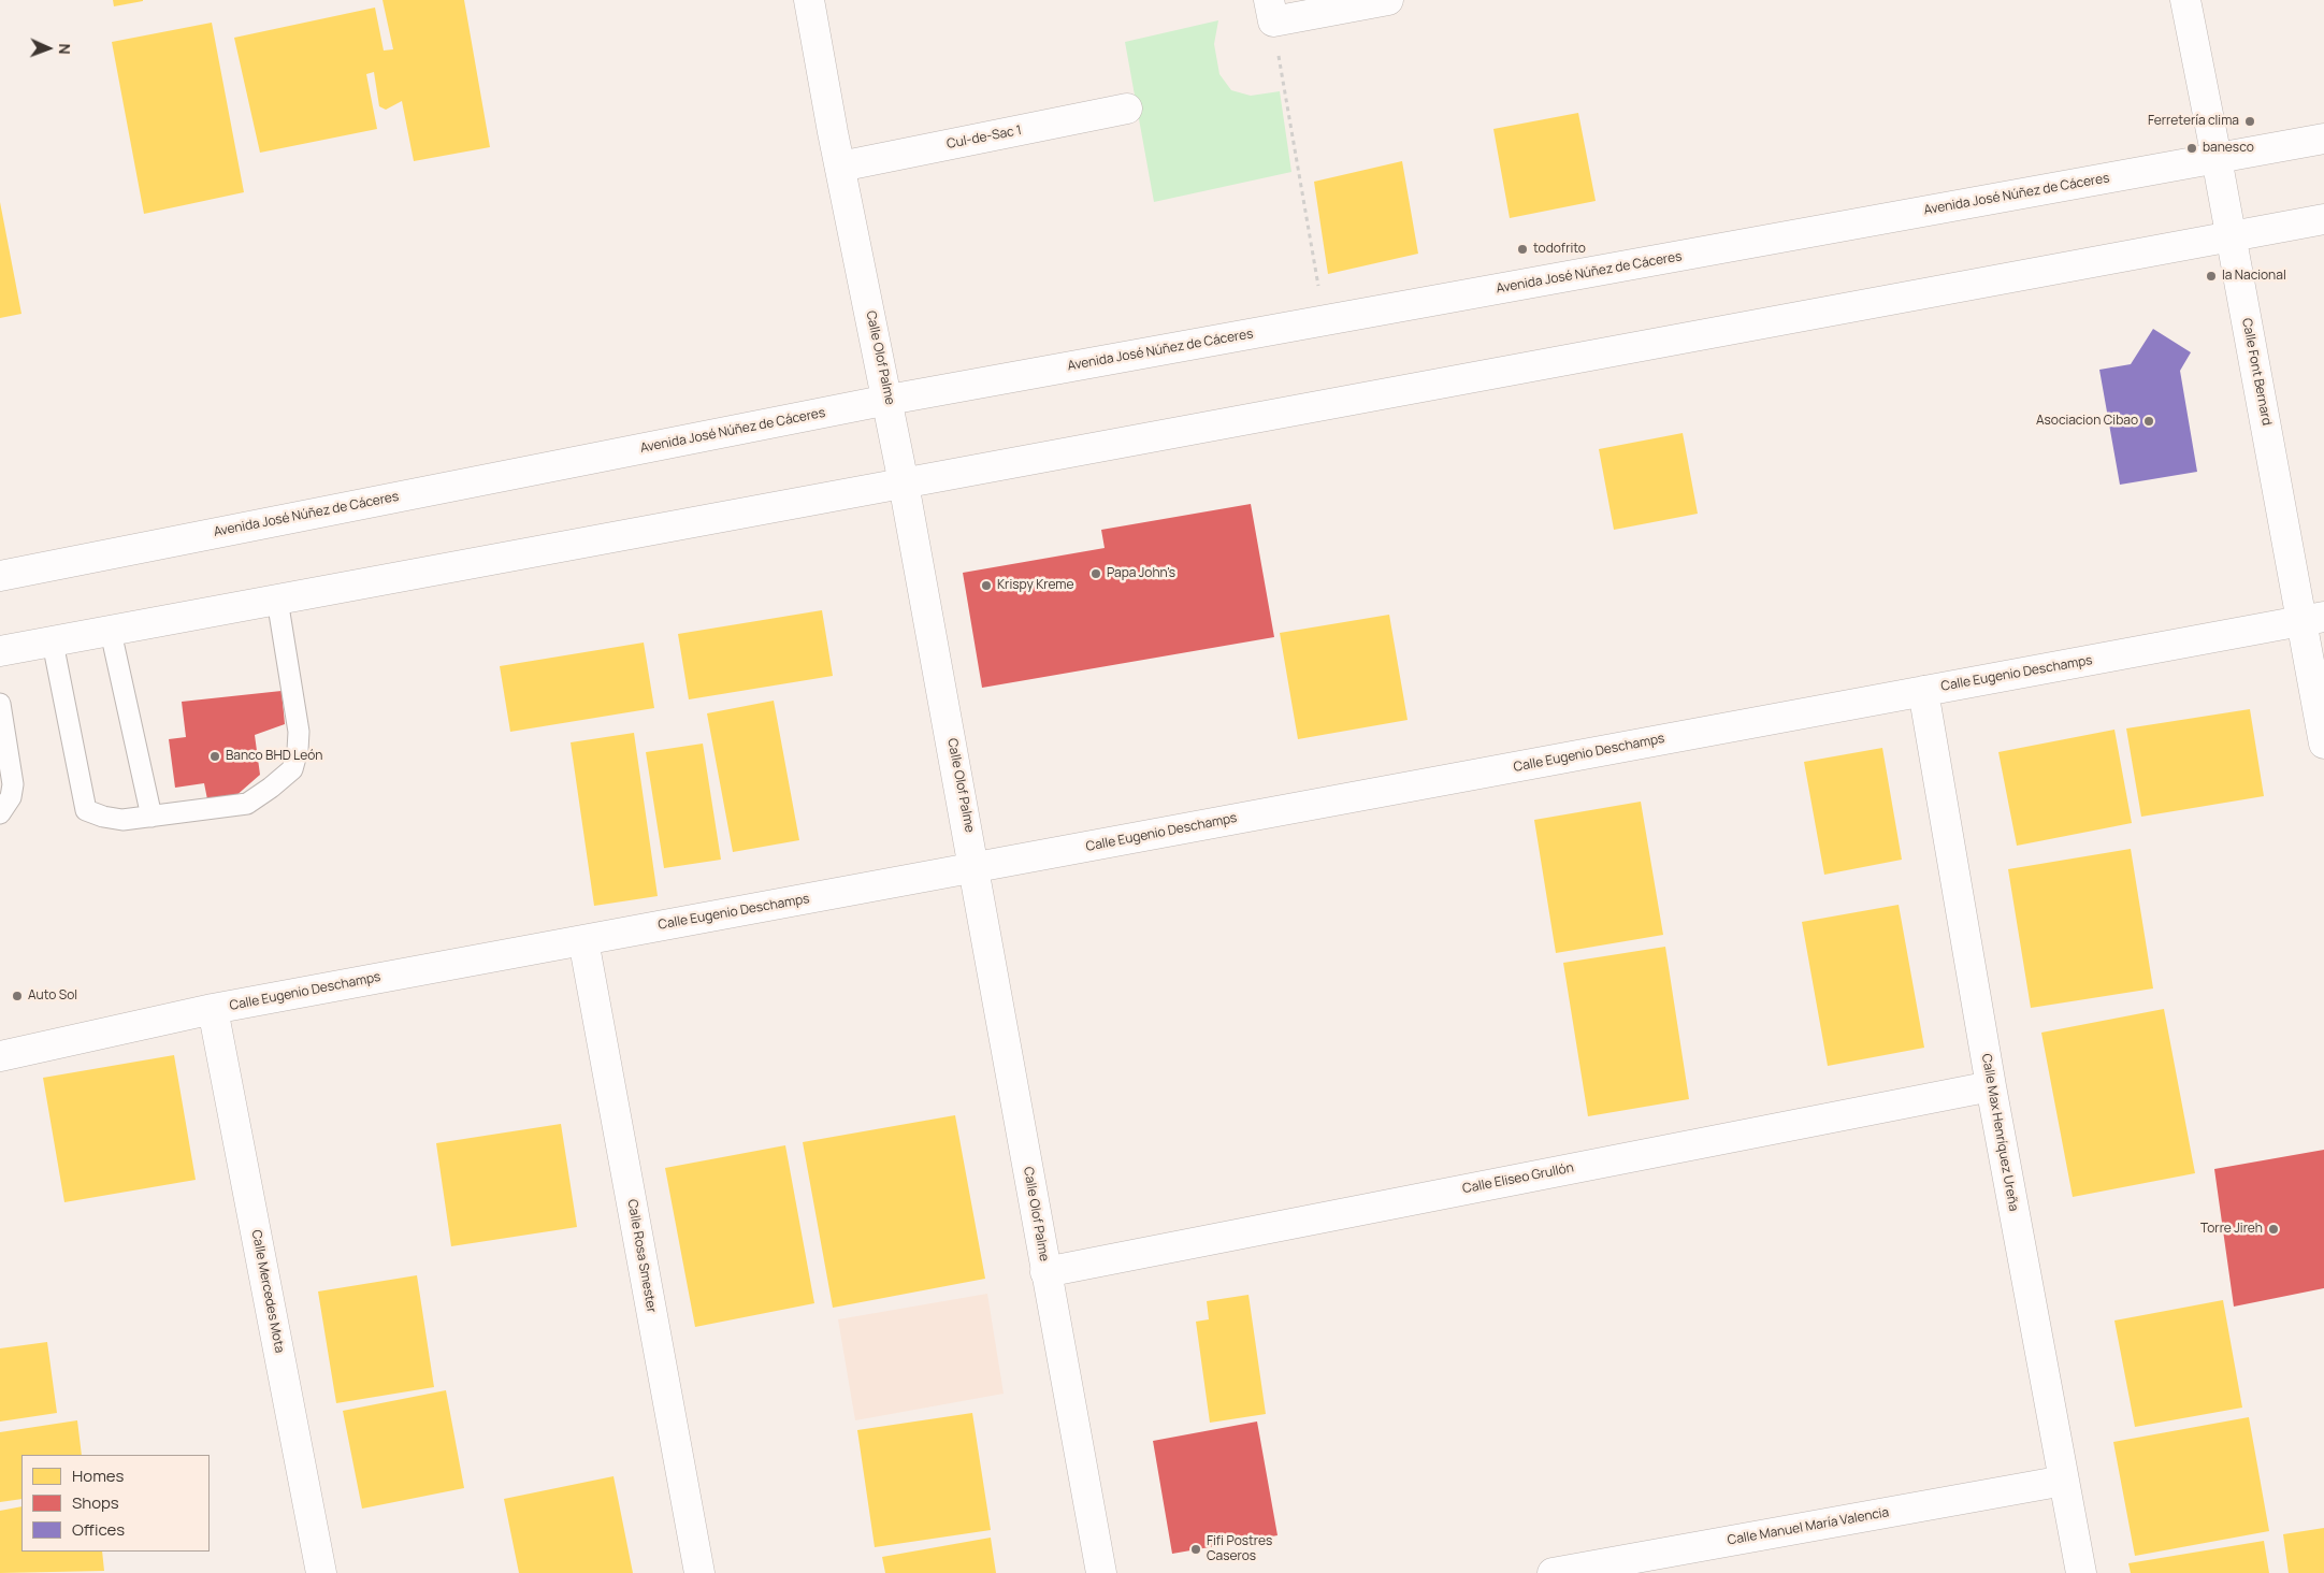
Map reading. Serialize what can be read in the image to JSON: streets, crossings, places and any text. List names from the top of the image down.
{
  "streets": {
    "street": [
      "Cul-de-Sac 1",
      "Avenida José Núñez de Cáceres",
      "Calle Olof Palme",
      "Calle Font Bernard",
      "Calle Eugenio Deschamps",
      "Calle Max Henríquez Ureña",
      "Calle Eliseo Grullón",
      "Calle Rosa Smester",
      "Calle Mercedes Mota",
      "Calle Manuel María Valencia"
    ]
  },
  "crossings": [
    ["Cul-de-Sac 1", "Calle Olof Palme"],
    ["Avenida José Núñez de Cáceres", "Calle Olof Palme"],
    ["Avenida José Núñez de Cáceres", "Calle Font Bernard"],
    ["Calle Olof Palme", "Calle Eugenio Deschamps"],
    ["Calle Olof Palme", "Calle Eliseo Grullón"],
    ["Calle Font Bernard", "Calle Eugenio Deschamps"],
    ["Calle Eugenio Deschamps", "Calle Max Henríquez Ureña"],
    ["Calle Eugenio Deschamps", "Calle Rosa Smester"],
    ["Calle Eugenio Deschamps", "Calle Mercedes Mota"],
    ["Calle Max Henríquez Ureña", "Calle Eliseo Grullón"],
    ["Calle Max Henríquez Ureña", "Calle Manuel María Valencia"]
  ],
  "places": [
    "Ferretería clima",
    "banesco",
    "todofrito",
    "la Nacional",
    "Asociacion Cibao",
    "Papa John's",
    "Krispy Kreme",
    "Banco BHD León",
    "Auto Sol",
    "Torre Jireh",
    "Fifi Postres Caseros"
  ],
  "legend": ["Homes", "Shops", "Offices"],
  "north": "right"
}
